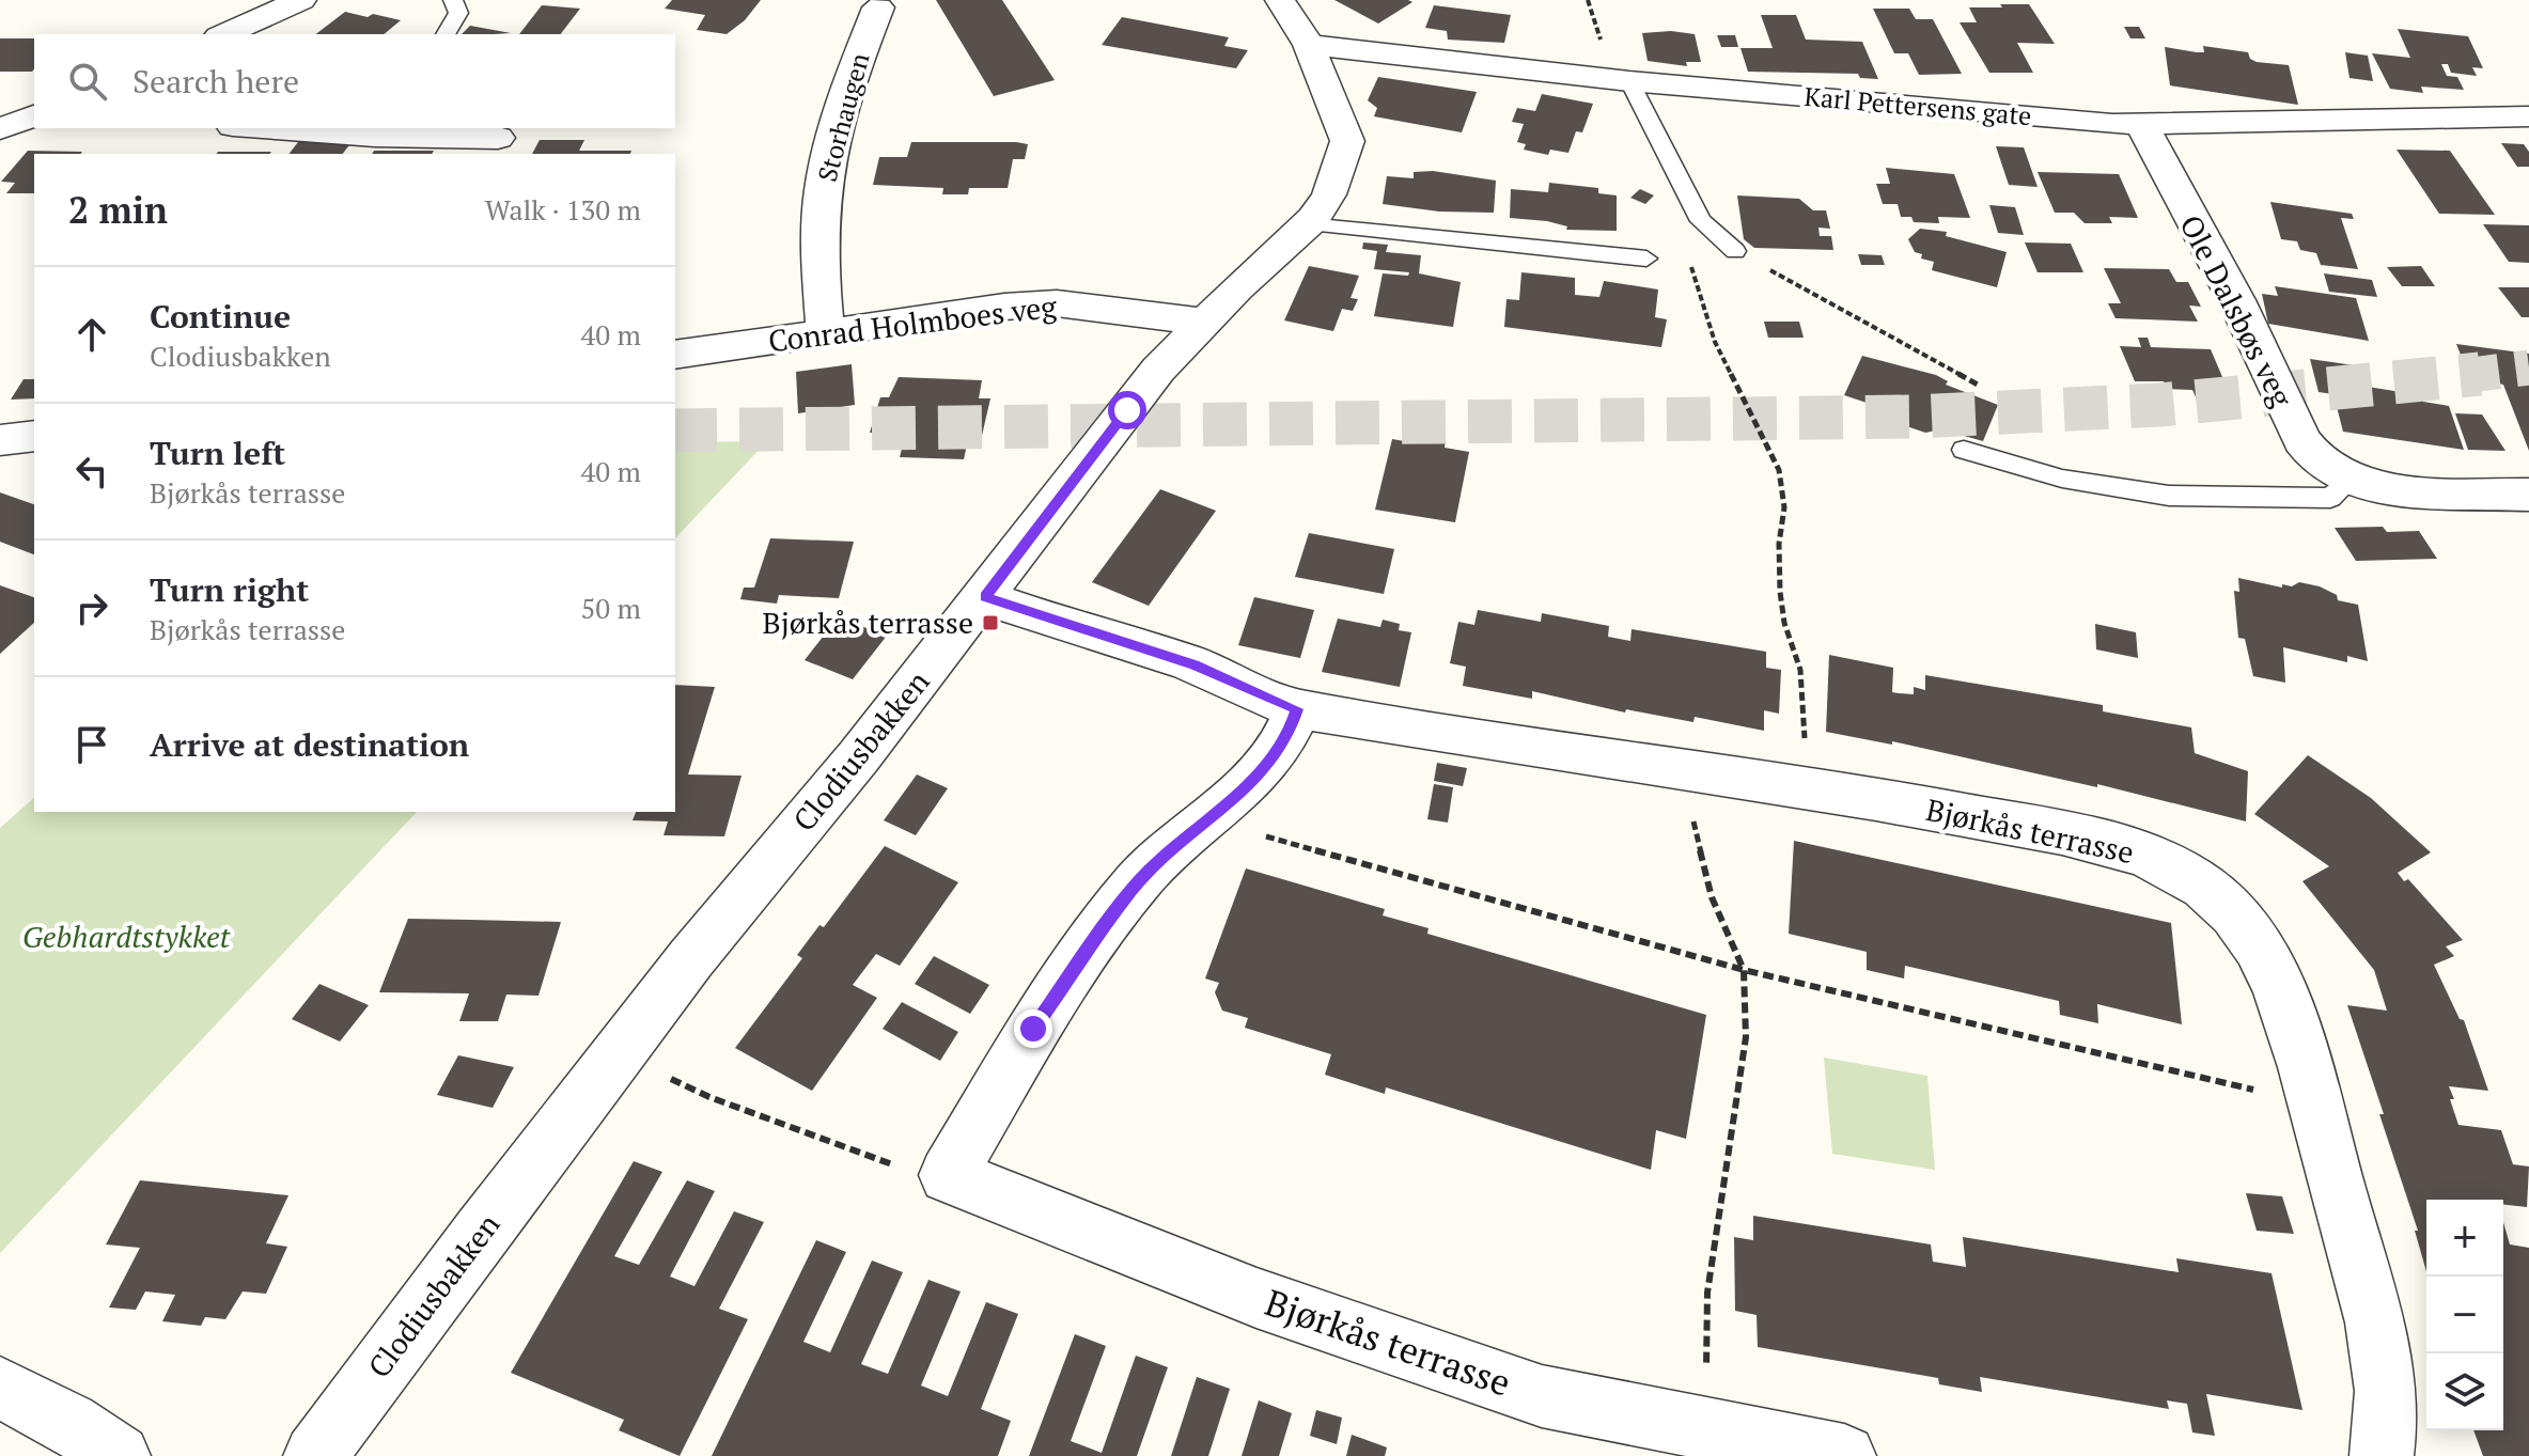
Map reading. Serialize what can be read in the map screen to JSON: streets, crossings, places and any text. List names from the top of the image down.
{
  "streets": {
    "street": [
      "Karl Pettersens gate",
      "Storhaugen",
      "Ole Dalsbøs veg",
      "Conrad Holmboes veg",
      "Clodiusbakken",
      "Bjørkås terrasse"
    ]
  },
  "crossings": [
    ["Karl Pettersens gate", "Ole Dalsbøs veg"],
    ["Karl Pettersens gate", "Clodiusbakken"],
    ["Storhaugen", "Conrad Holmboes veg"],
    ["Conrad Holmboes veg", "Clodiusbakken"],
    ["Clodiusbakken", "Bjørkås terrasse"]
  ],
  "parks": ["Gebhardtstykket"],
  "places": {
    "transit": ["Bjørkås terrasse"]
  },
  "page": {
    "search": "Search here",
    "heading": ["2 min", "Walk · 130 m"],
    "list": [
      ["Continue", "Clodiusbakken", "40 m"],
      ["Turn left", "Bjørkås terrasse", "40 m"],
      ["Turn right", "Bjørkås terrasse", "50 m"],
      "Arrive at destination"
    ],
    "map_buttons": ["+", "−"]
  }
}
